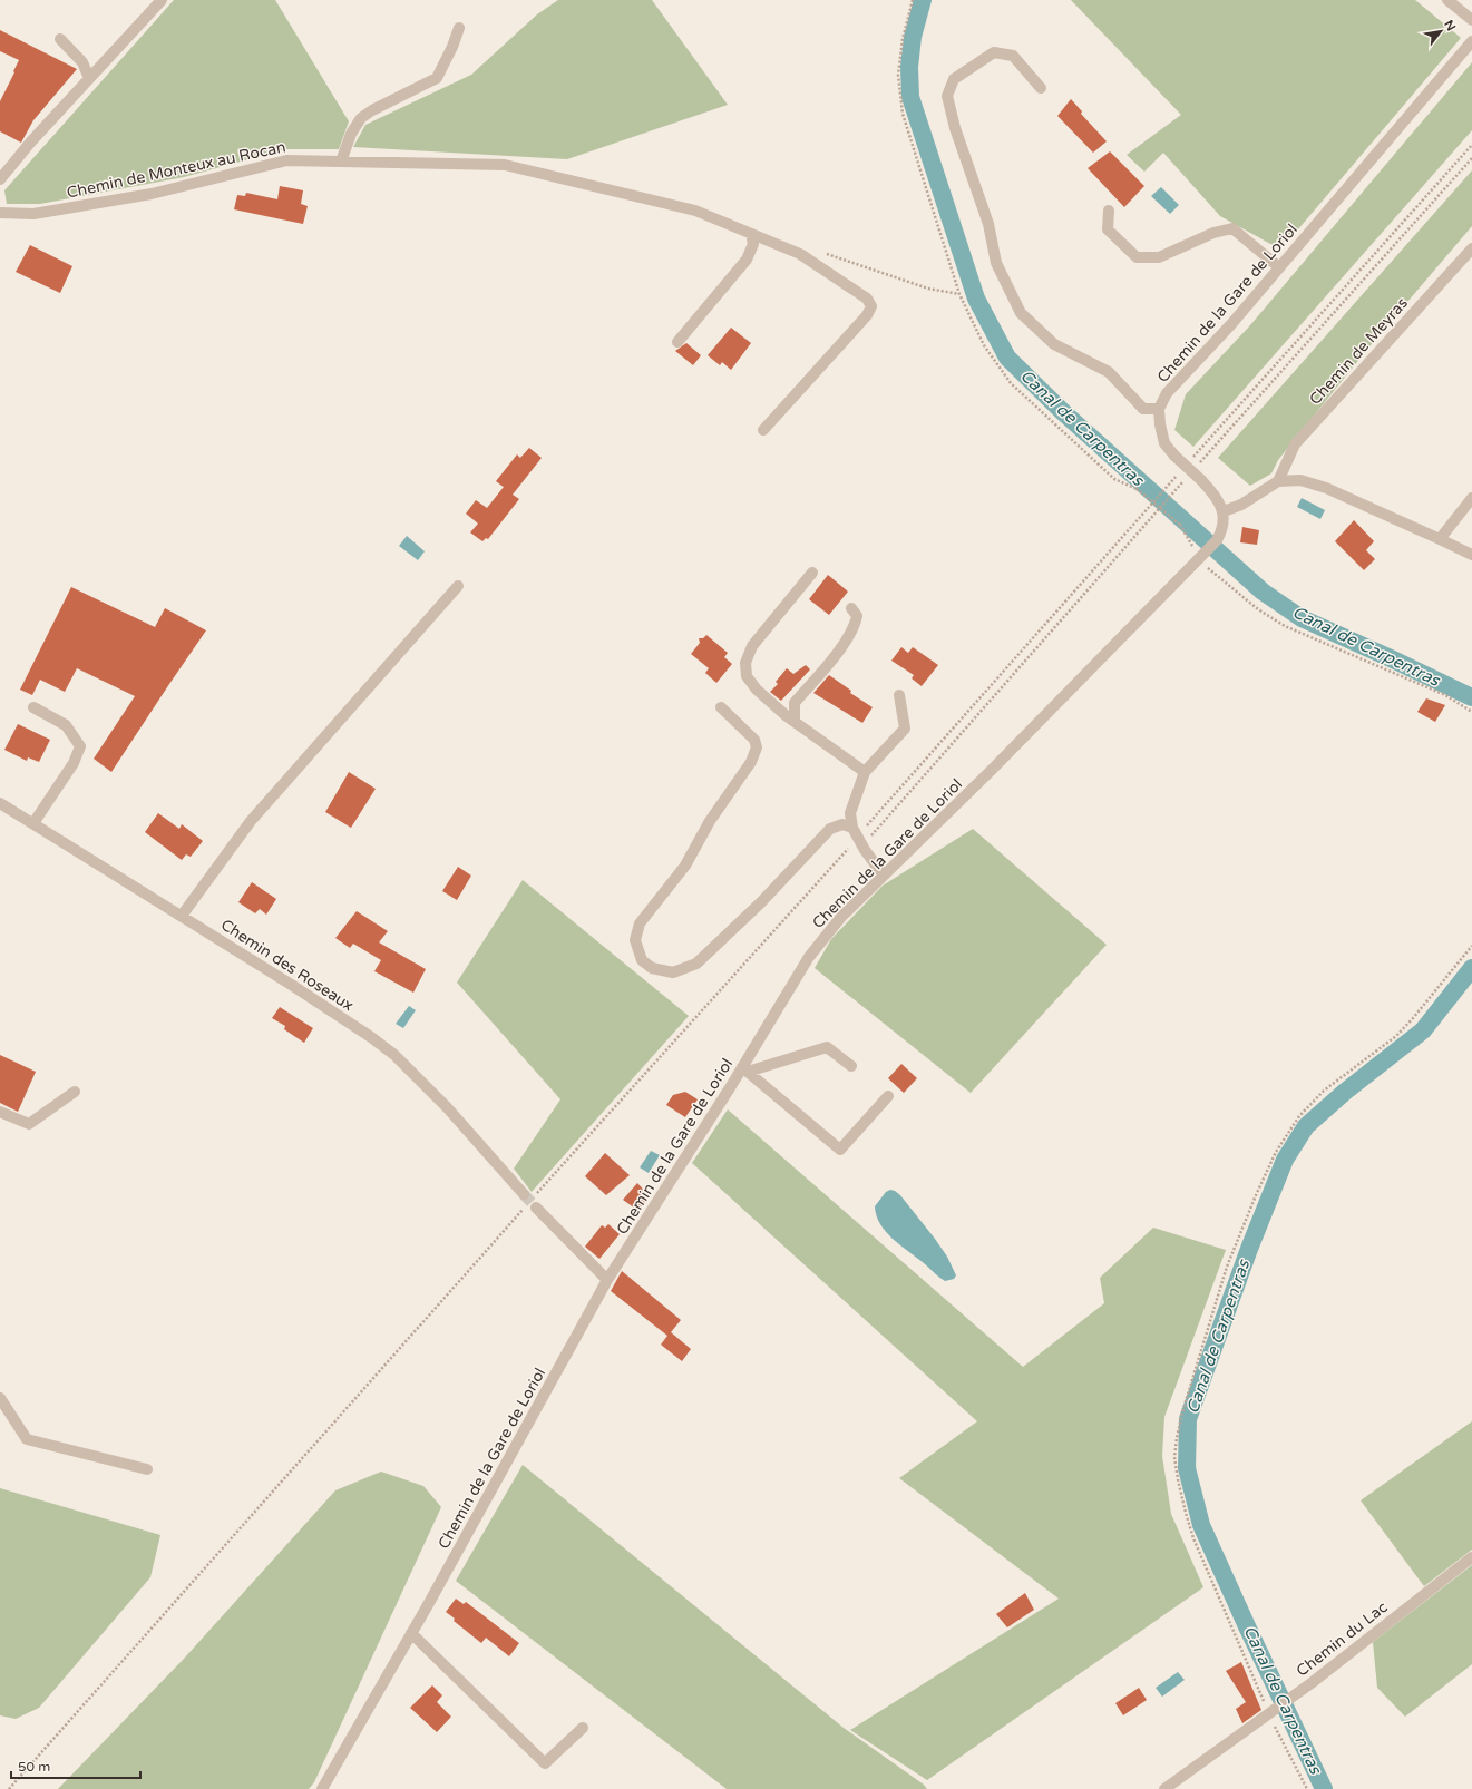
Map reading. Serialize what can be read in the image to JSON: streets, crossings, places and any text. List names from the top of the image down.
{
  "streets": {
    "street": [
      "Chemin de Monteux au Rocan",
      "Chemin de la Gare de Loriol",
      "Chemin de Meyras",
      "Chemin des Roseaux",
      "Chemin du Lac"
    ]
  },
  "water": ["Canal de Carpentras"],
  "scale_bar": "50 m",
  "north": "top right"
}
